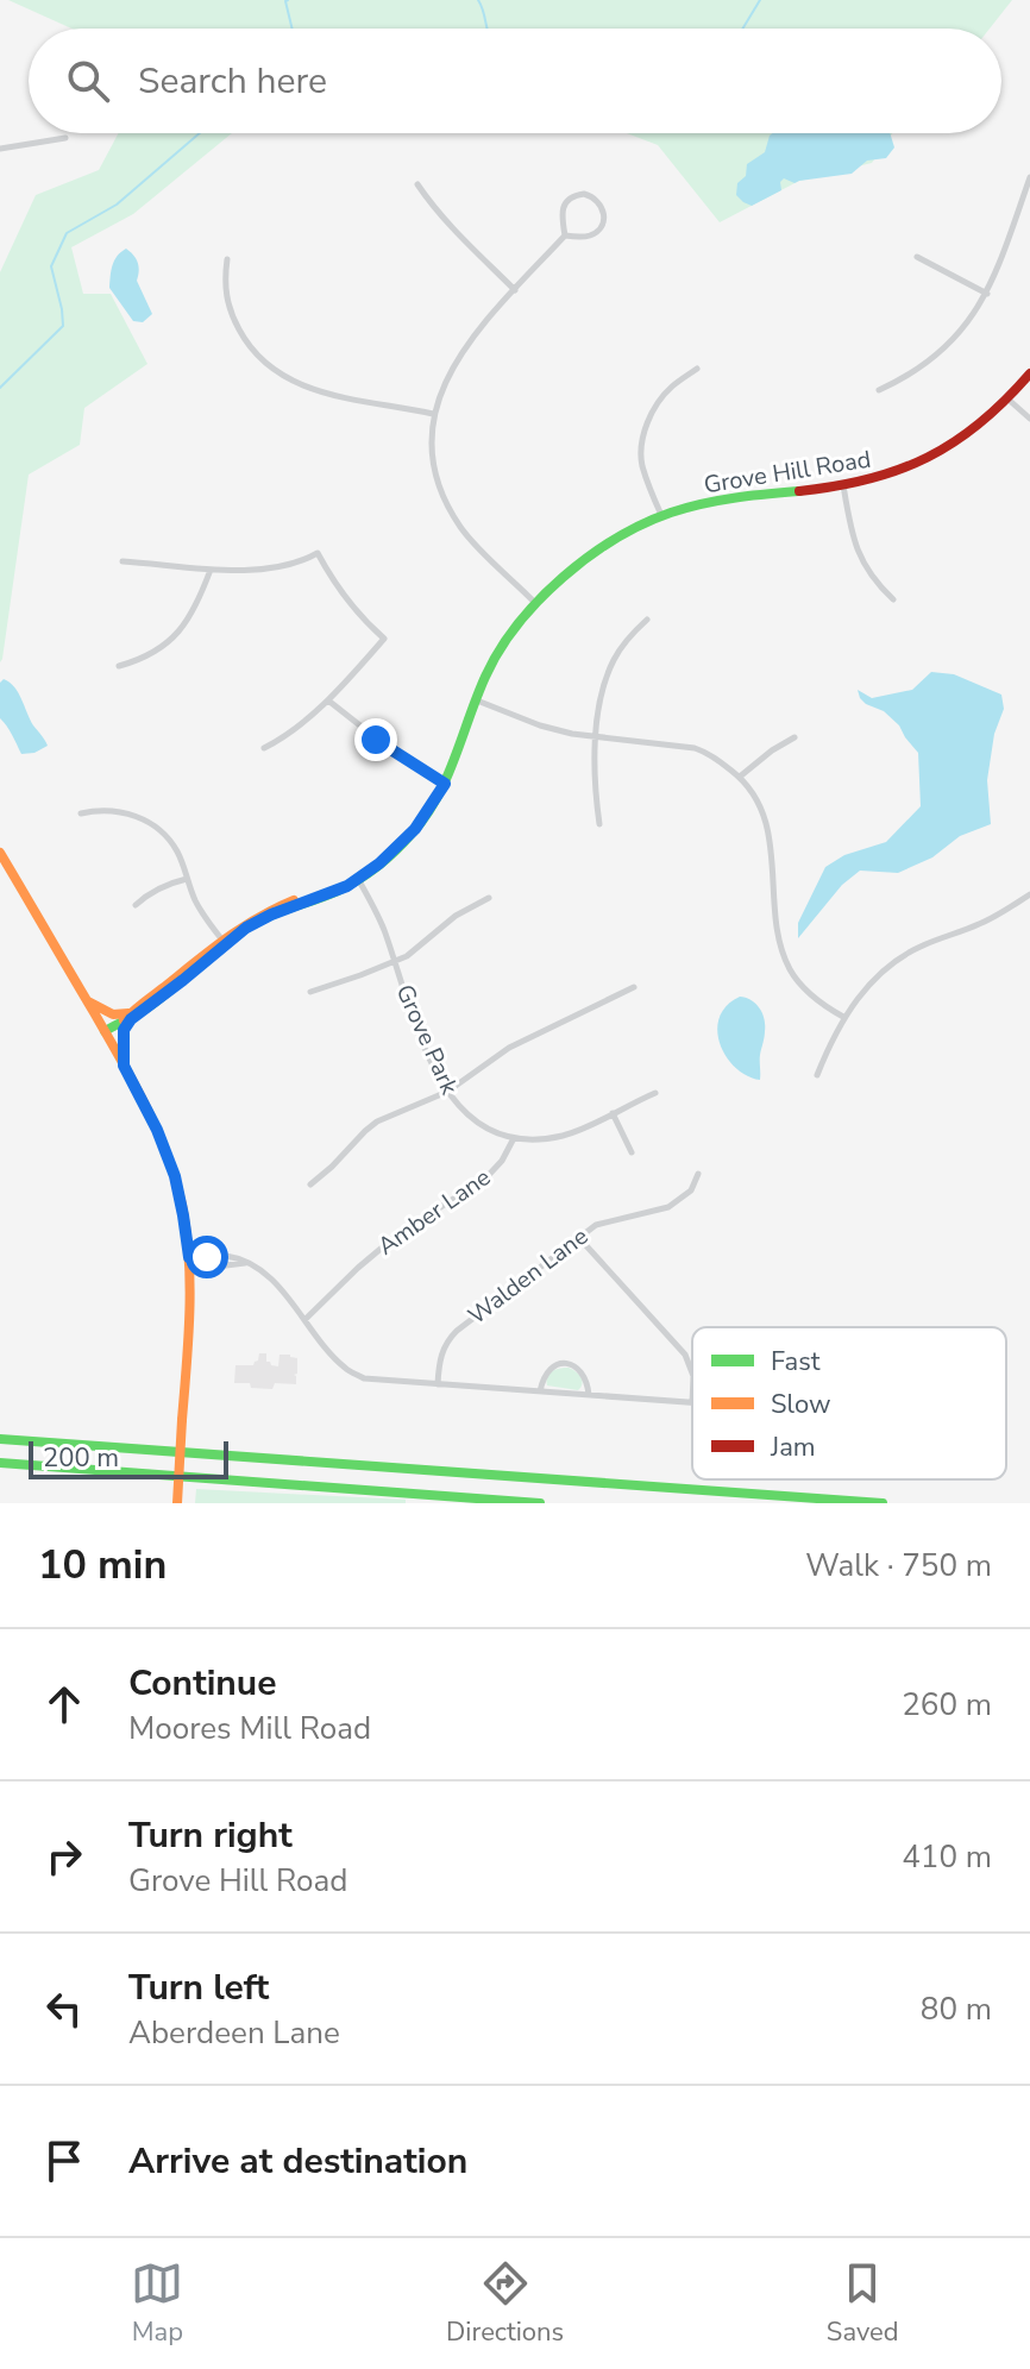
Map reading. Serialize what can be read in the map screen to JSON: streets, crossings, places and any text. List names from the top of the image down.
{
  "streets": {
    "main road": ["Grove Hill Road"],
    "street": ["Grove Park", "Amber Lane", "Walden Lane"]
  },
  "crossings": [
    ["Grove Hill Road", "Grove Park"],
    ["Grove Park", "Amber Lane"]
  ],
  "legend": ["Fast", "Slow", "Jam"],
  "scale_bar": "200 m",
  "page": {
    "search": "Search here",
    "scale": "200 m",
    "heading": ["10 min", "Walk · 750 m"],
    "list": [
      ["Continue", "Moores Mill Road", "260 m"],
      ["Turn right", "Grove Hill Road", "410 m"],
      ["Turn left", "Aberdeen Lane", "80 m"],
      "Arrive at destination"
    ],
    "nav": ["Map", "Directions", "Saved"]
  }
}
